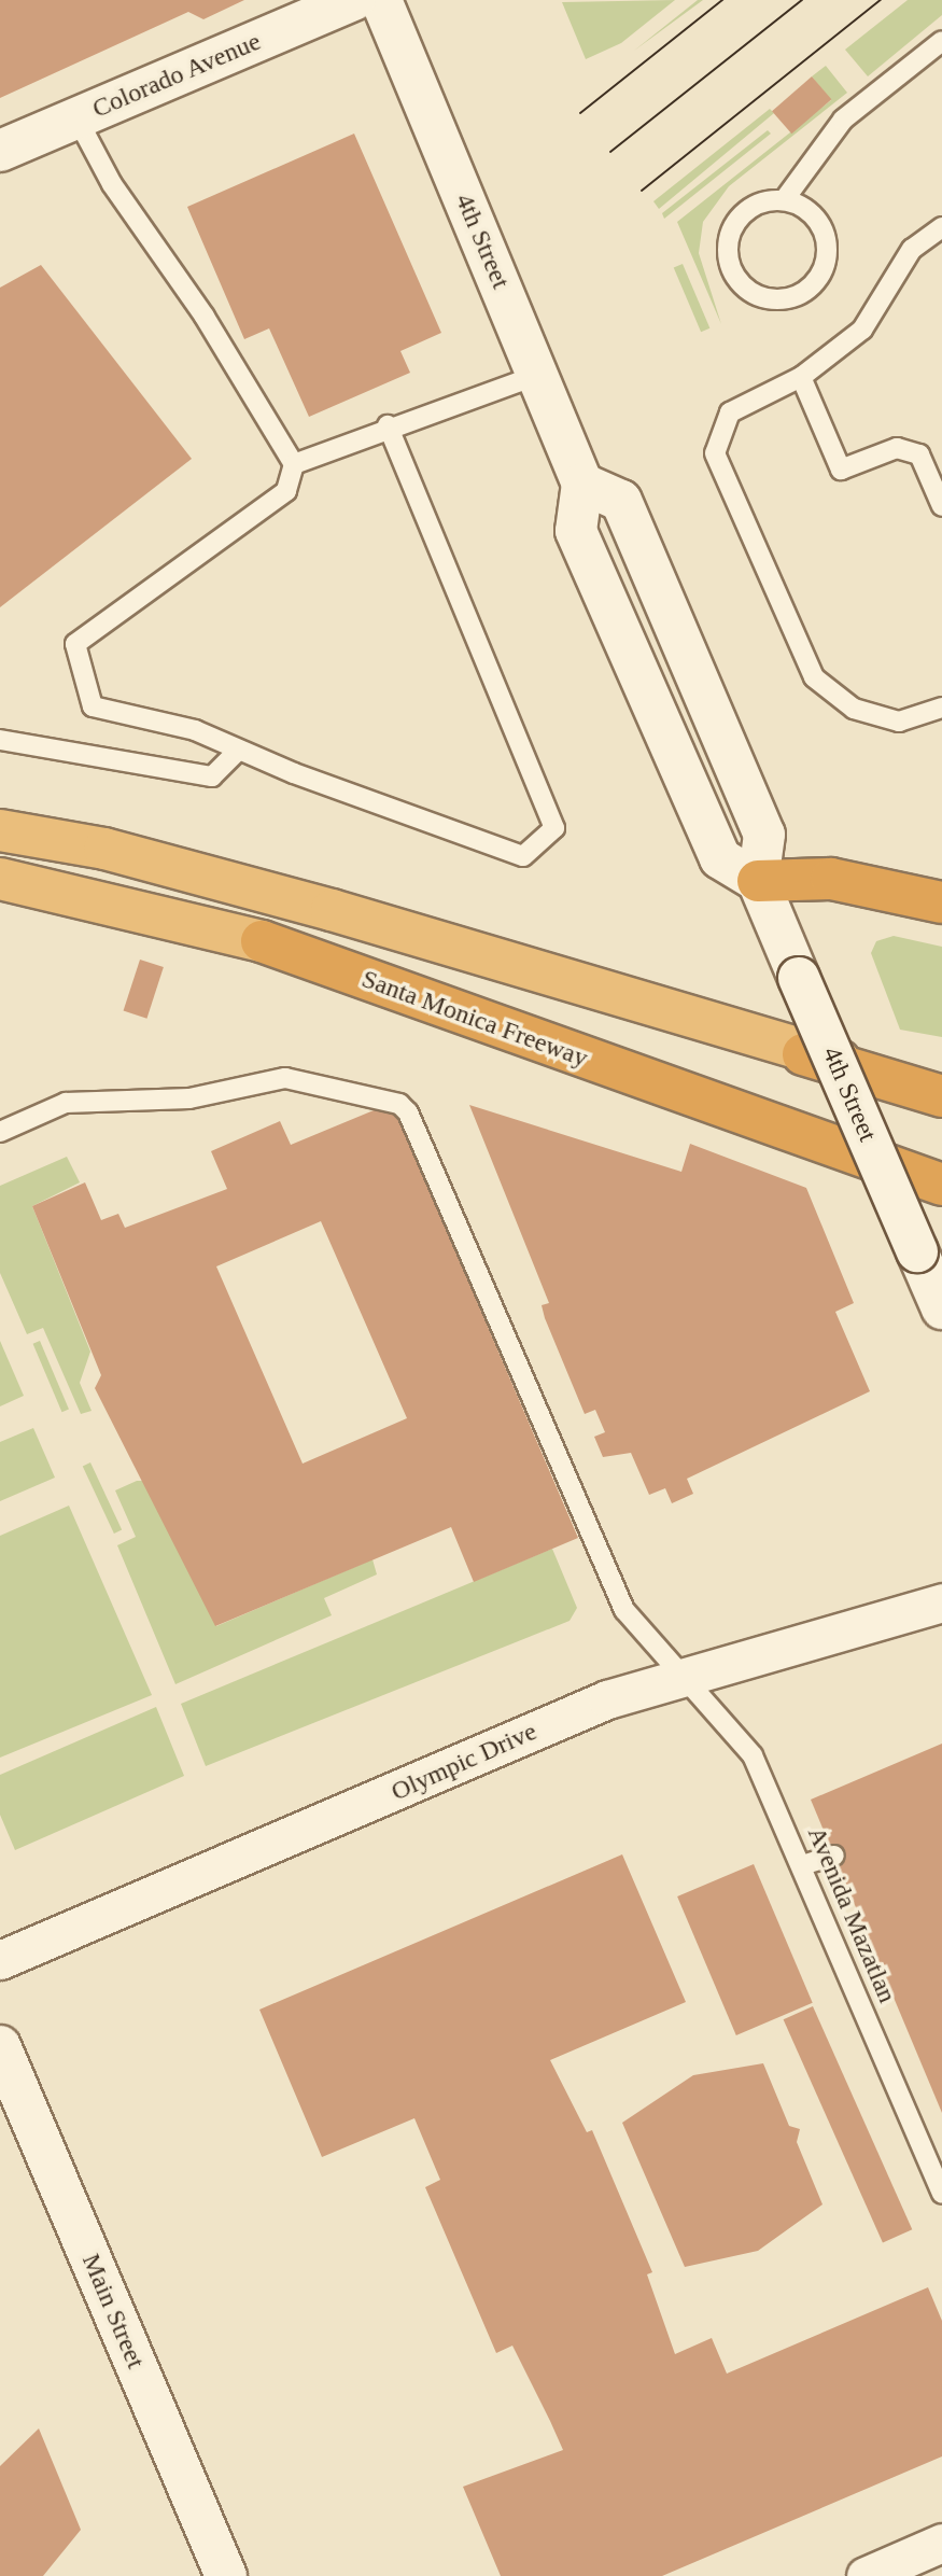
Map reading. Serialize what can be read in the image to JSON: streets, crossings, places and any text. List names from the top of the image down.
{
  "streets": {
    "highway": ["Santa Monica Freeway"],
    "main road": ["Colorado Avenue", "4th Street", "Main Street"],
    "street": ["Olympic Drive"],
    "lane": ["Avenida Mazatlan"]
  },
  "crossings": [
    ["Olympic Drive", "Avenida Mazatlan"]
  ]
}
